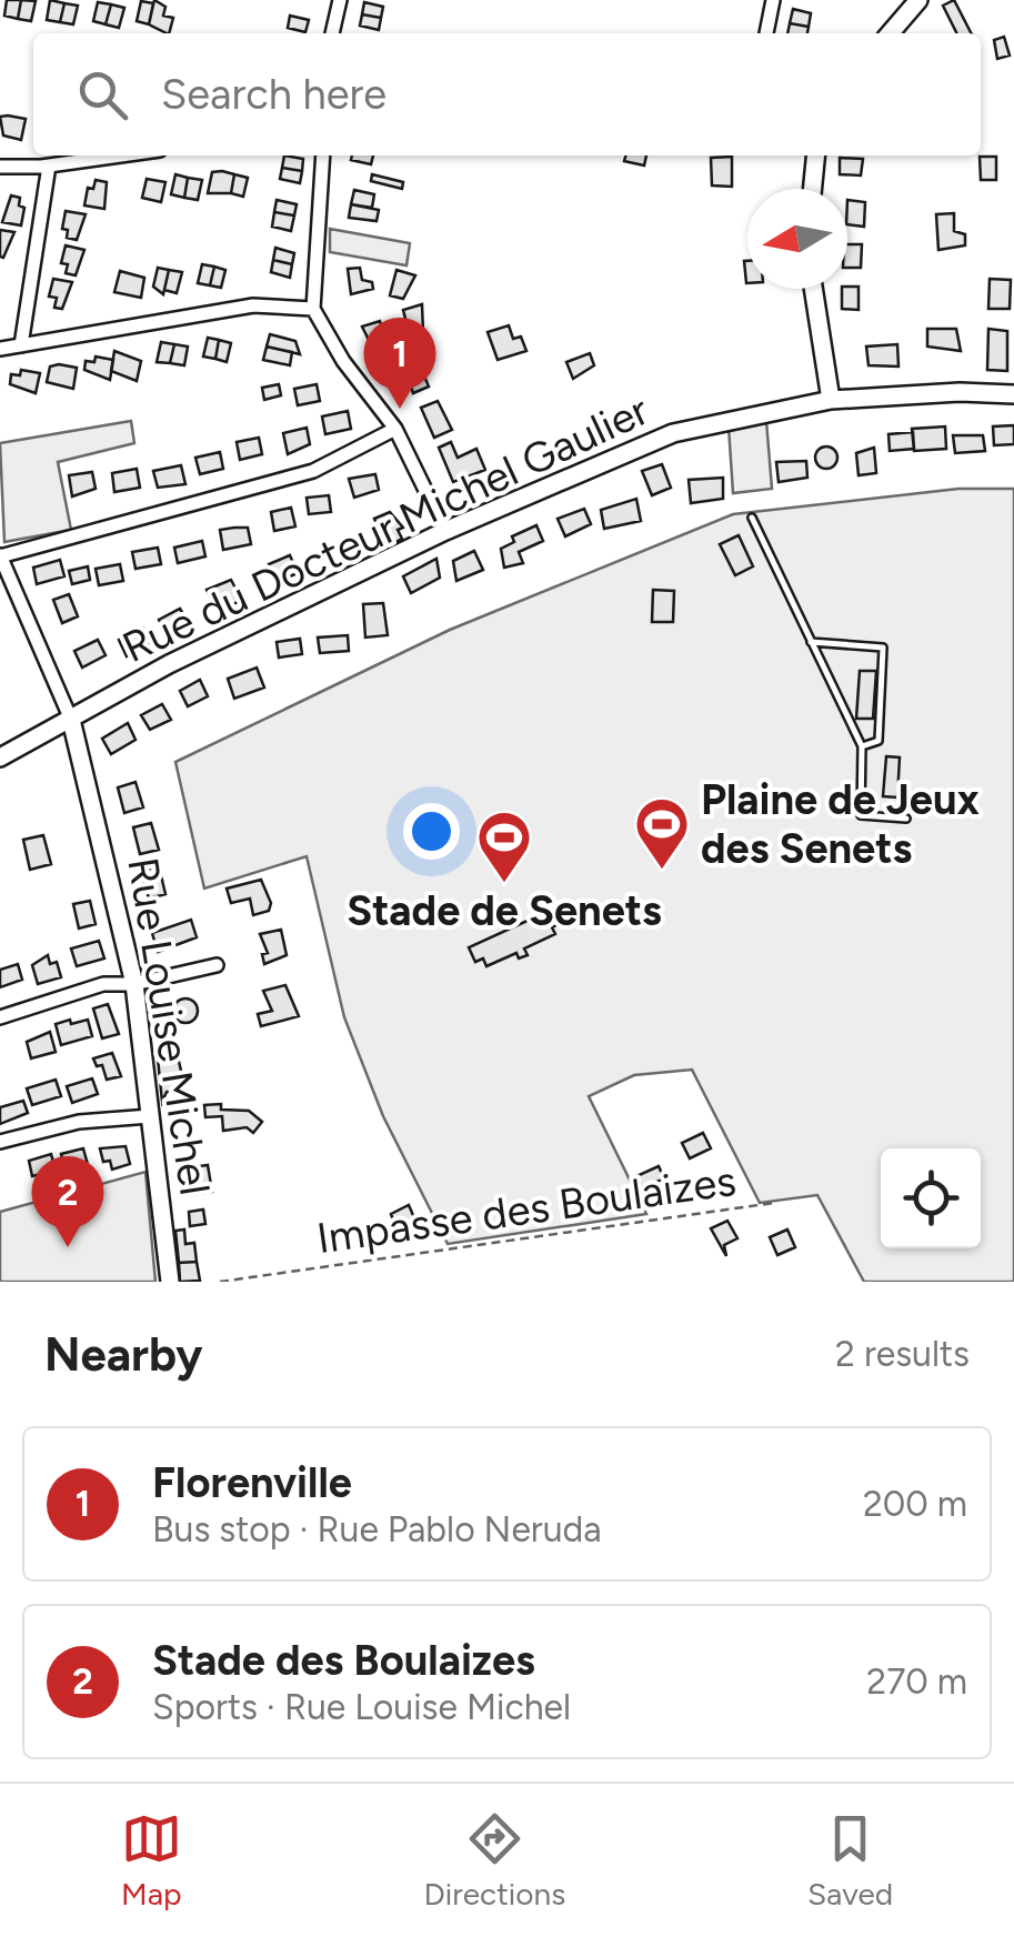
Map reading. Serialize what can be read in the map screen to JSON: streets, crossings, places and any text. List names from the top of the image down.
{
  "streets": {
    "street": ["Rue du Docteur Michel Gaulier", "Rue Louise Michel"],
    "path": ["Impasse des Boulaizes"]
  },
  "crossings": [
    ["Rue du Docteur Michel Gaulier", "Rue Louise Michel"]
  ],
  "places": {
    "sports": ["Plaine de Jeux des Senets", "Stade de Senets"]
  },
  "north": "left",
  "page": {
    "search": "Search here",
    "pins": ["1", "2"],
    "heading": ["Nearby", "2 results"],
    "list": [
      {
        "mark": "1",
        "name": "Florenville",
        "note": "Bus stop · Rue Pablo Neruda",
        "value": "200 m"
      },
      {
        "mark": "2",
        "name": "Stade des Boulaizes",
        "note": "Sports · Rue Louise Michel",
        "value": "270 m"
      }
    ],
    "nav": ["Map", "Directions", "Saved"]
  }
}
